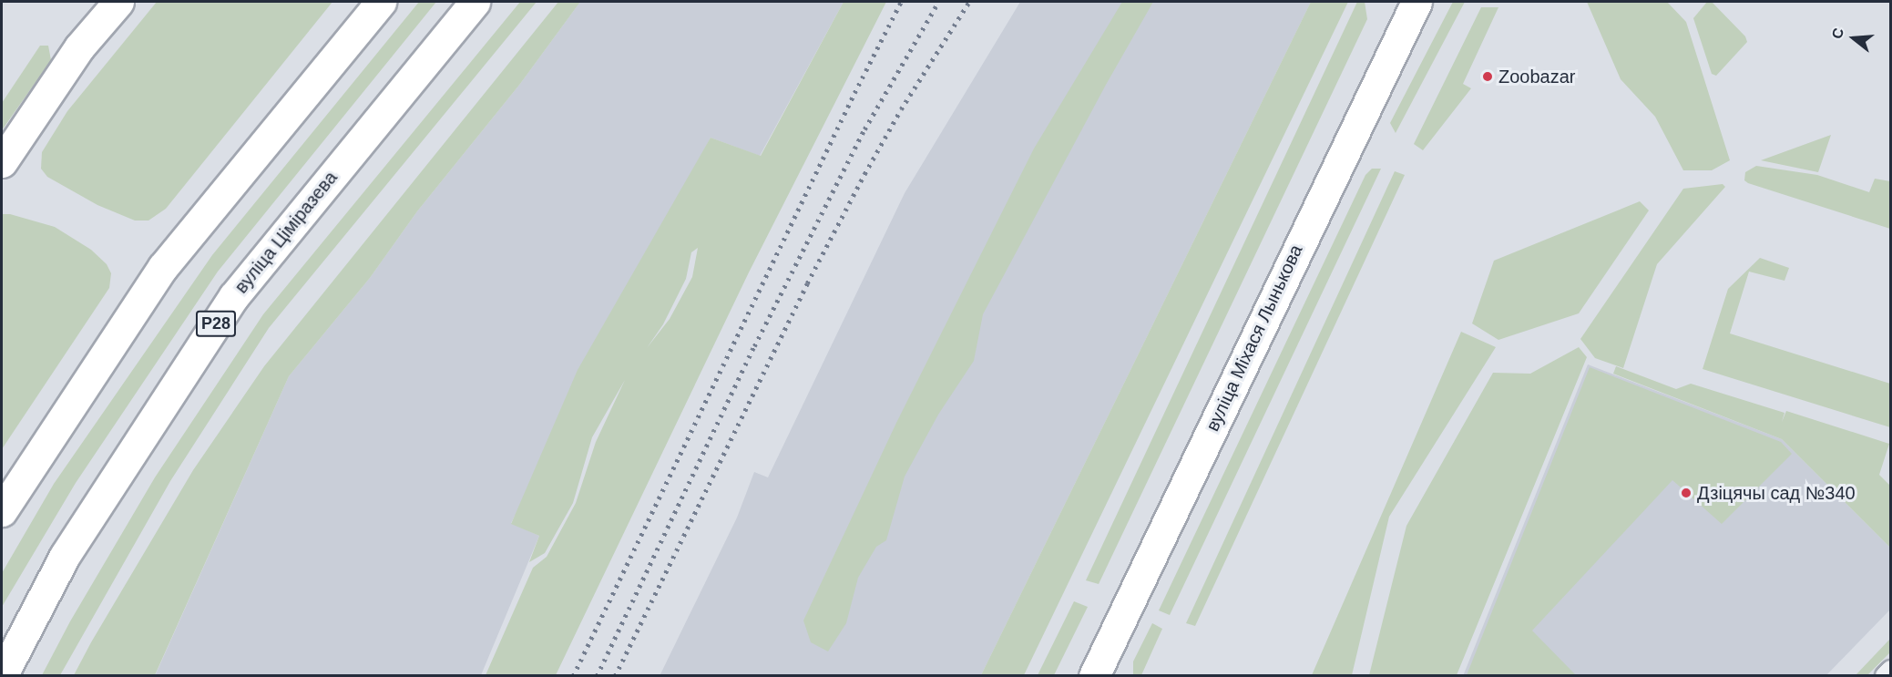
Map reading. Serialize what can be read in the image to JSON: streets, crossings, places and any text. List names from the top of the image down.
{
  "streets": {
    "main road": ["вуліца Ціміразева", "Р28", "вуліца Міхася Лынькова"]
  },
  "places": ["Zoobazar", "Дзіцячы сад №340"],
  "north": "left"
}
